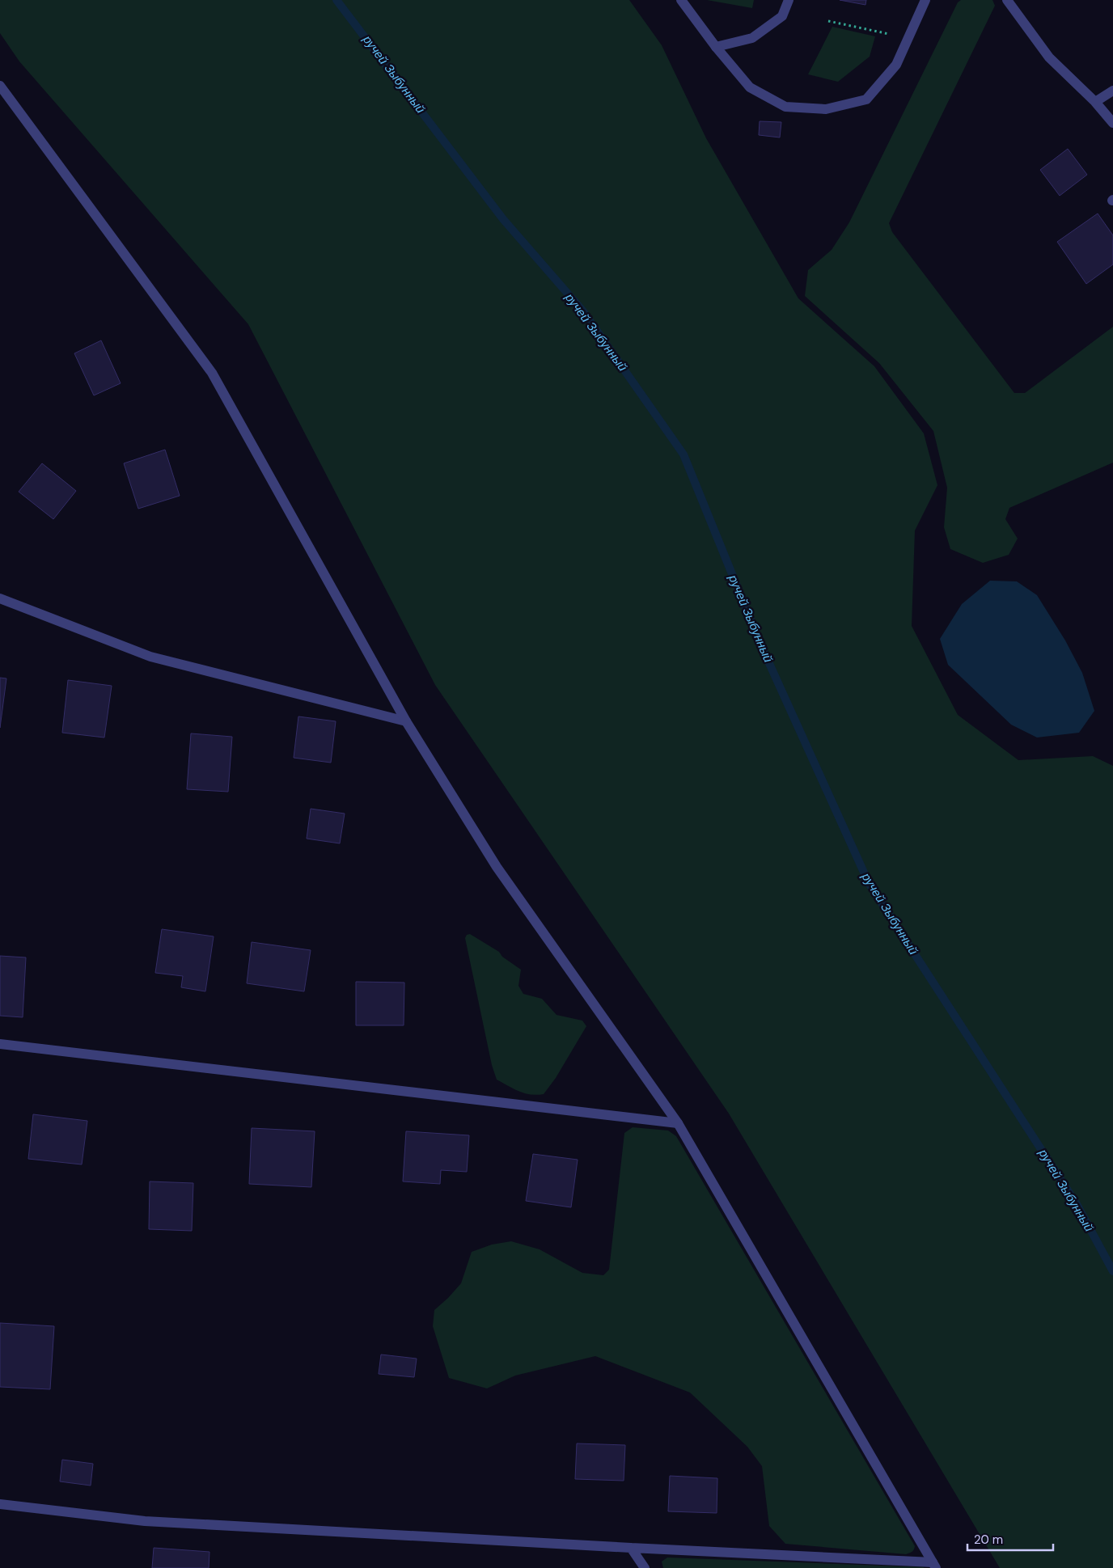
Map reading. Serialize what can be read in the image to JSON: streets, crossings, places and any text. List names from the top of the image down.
{
  "water": ["ручей Зыбунный"],
  "scale_bar": "20 m"
}
